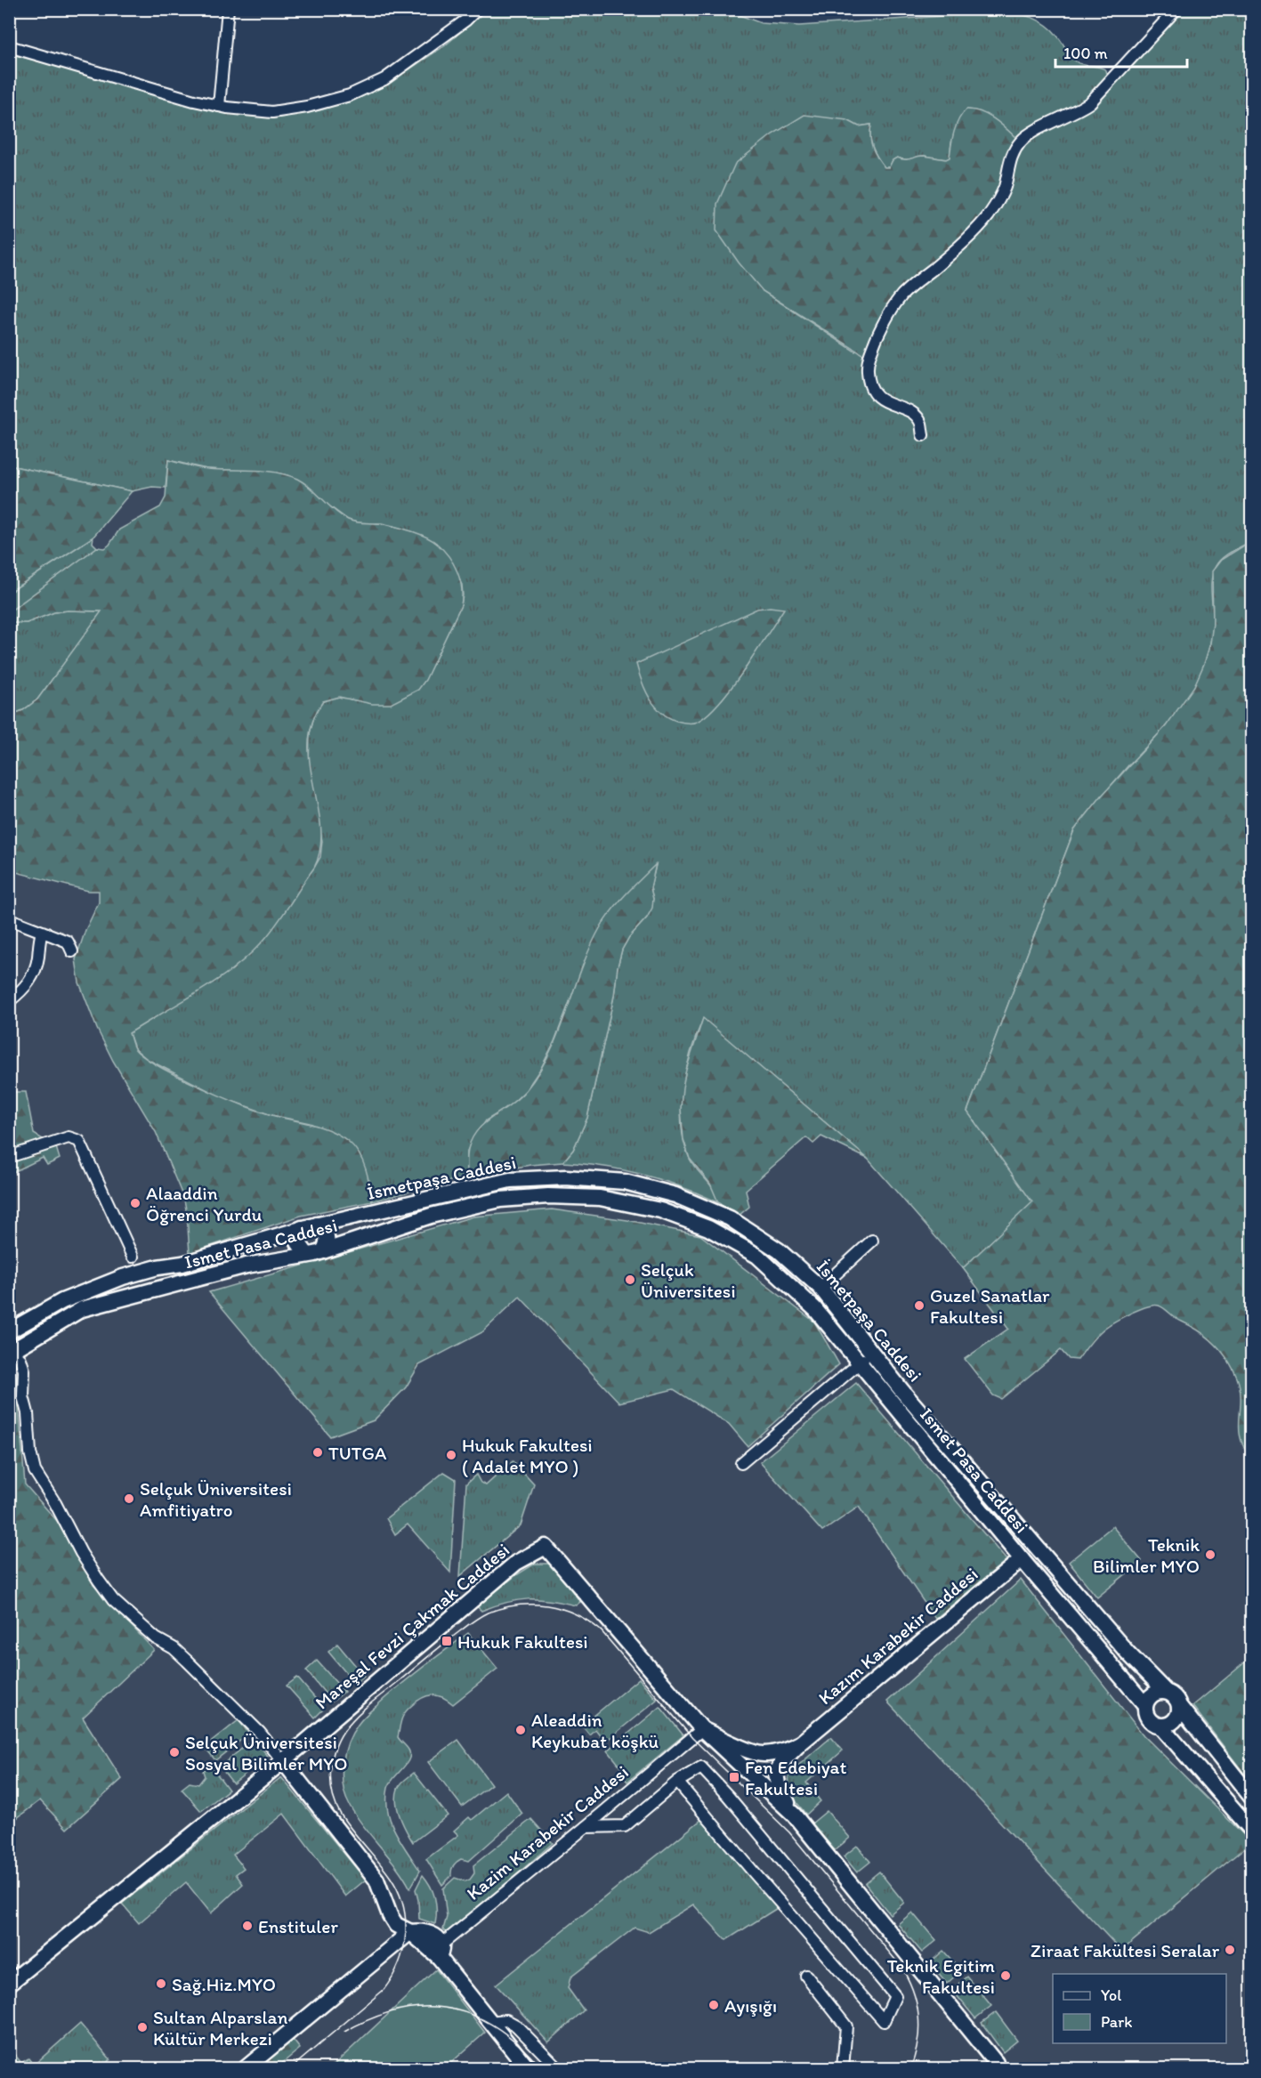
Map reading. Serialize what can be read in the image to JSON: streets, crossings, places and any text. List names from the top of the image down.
{
  "streets": {
    "main road": [
      "İsmetpaşa Caddesi",
      "Ismet Pasa Caddesi",
      "Mareşal Fevzi Çakmak Caddesi",
      "Kazım Karabekir Caddesi"
    ],
    "street": ["Kazim Karabekir Caddesi"]
  },
  "crossings": [
    ["İsmetpaşa Caddesi", "Ismet Pasa Caddesi"],
    ["Ismet Pasa Caddesi", "Kazım Karabekir Caddesi"],
    ["Mareşal Fevzi Çakmak Caddesi", "Kazim Karabekir Caddesi"]
  ],
  "places": {
    "other": [
      "Alaaddin Öğrenci Yurdu",
      "Selçuk Üniversitesi",
      "Guzel Sanatlar Fakultesi",
      "TUTGA",
      "Hukuk Fakultesi ( Adalet MYO )",
      "Selçuk Üniversitesi Amfitiyatro",
      "Teknik Bilimler MYO",
      "Aleaddin Keykubat köşkü",
      "Selçuk Üniversitesi Sosyal Bilimler MYO",
      "Enstituler",
      "Ziraat Fakültesi Seralar",
      "Teknik Egitim Fakultesi",
      "Sağ.Hiz.MYO",
      "Ayışığı",
      "Sultan Alparslan Kültür Merkezi"
    ],
    "transit": ["Hukuk Fakultesi", "Fen Edebiyat Fakultesi"]
  },
  "legend": ["Yol", "Park"],
  "scale_bar": "100 m"
}
